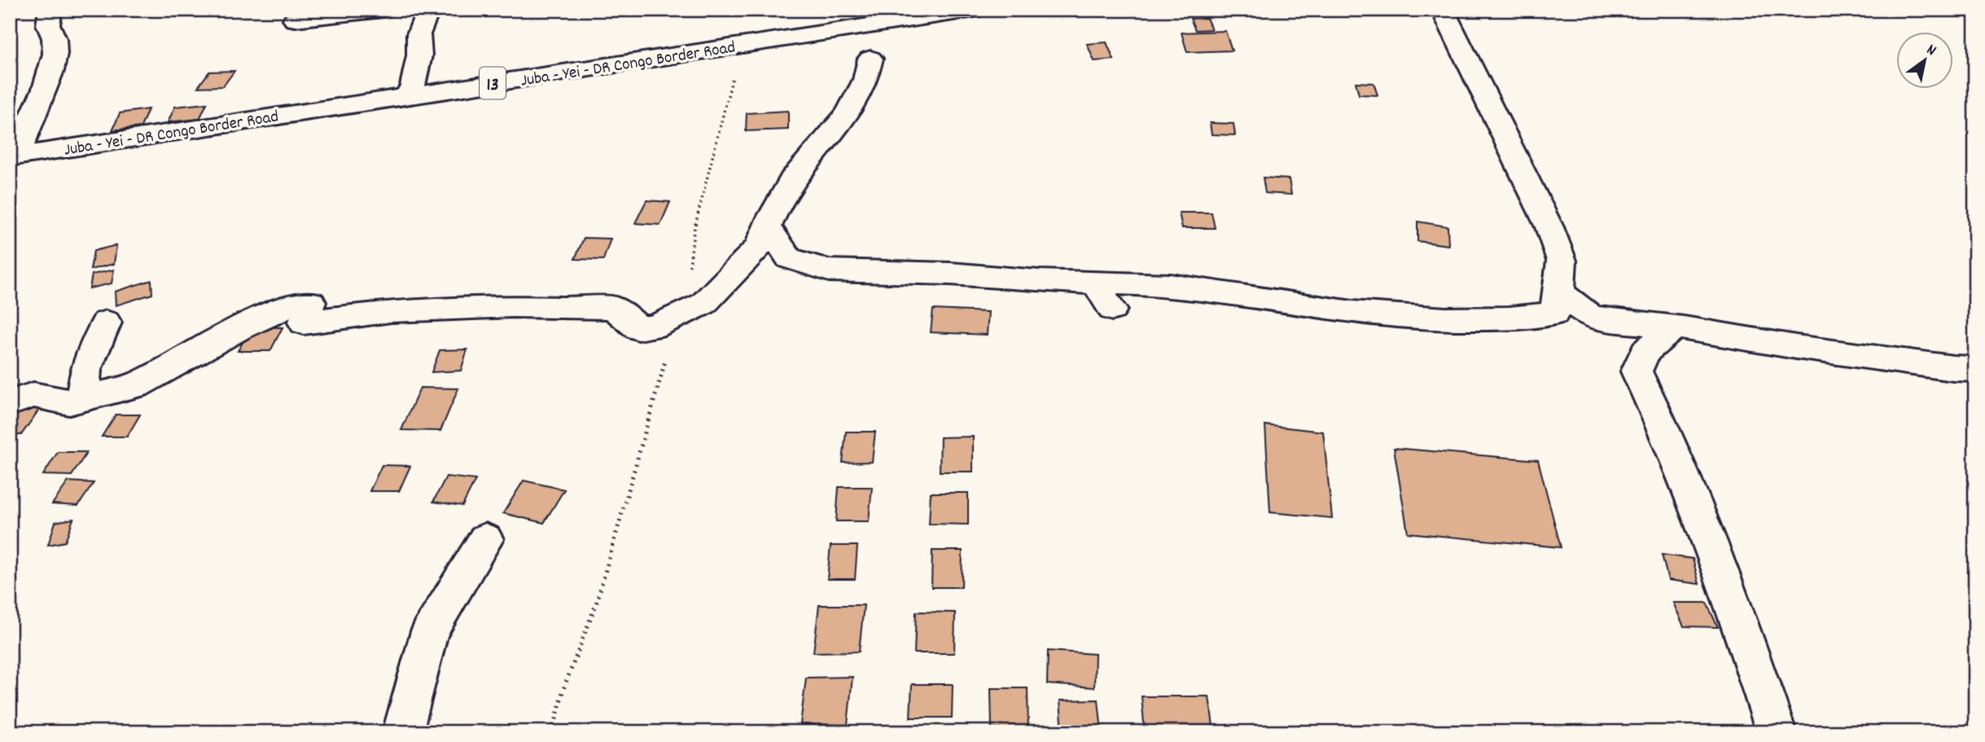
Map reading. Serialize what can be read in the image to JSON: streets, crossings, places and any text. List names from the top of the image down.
{
  "streets": {
    "street": ["Juba - Yei - DR Congo Border Road", "13"]
  },
  "north": "top right"
}
